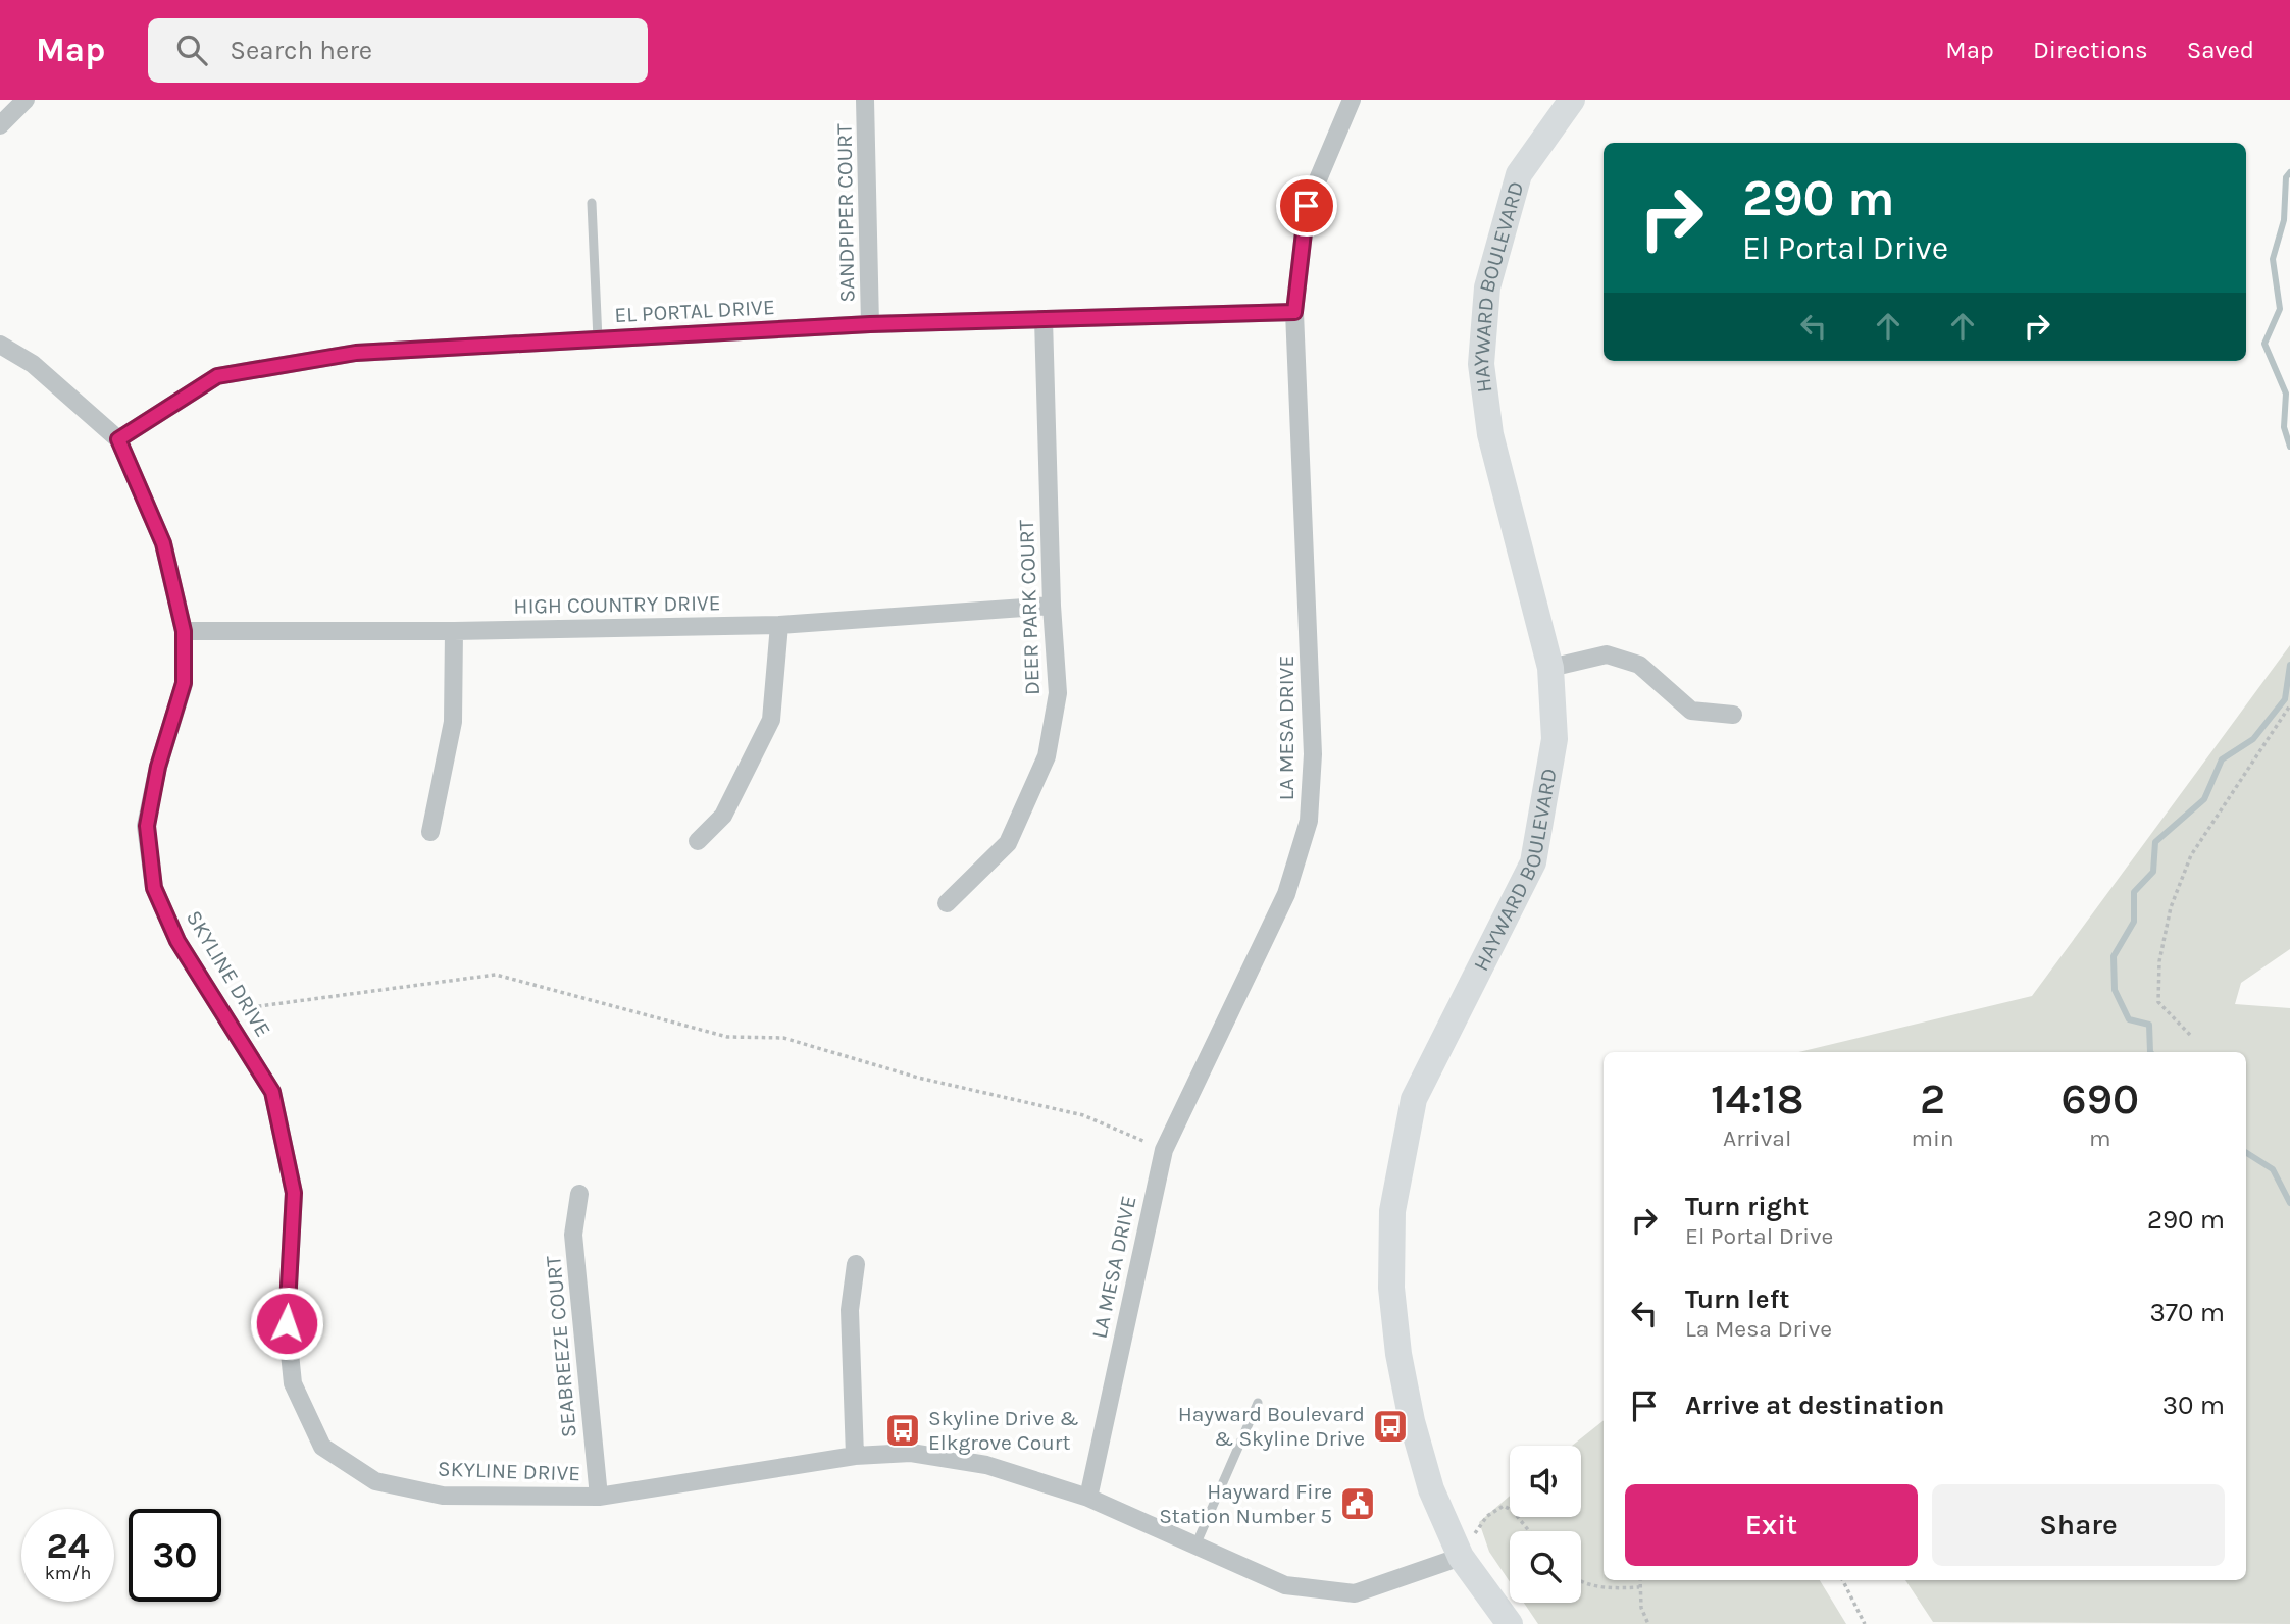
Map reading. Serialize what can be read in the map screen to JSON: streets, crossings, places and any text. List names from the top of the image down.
{
  "streets": {
    "main road": ["HAYWARD BOULEVARD"],
    "street": [
      "SANDPIPER COURT",
      "EL PORTAL DRIVE",
      "HIGH COUNTRY DRIVE",
      "DEER PARK COURT",
      "LA MESA DRIVE",
      "SKYLINE DRIVE",
      "SEABREEZE COURT"
    ]
  },
  "crossings": [
    ["SANDPIPER COURT", "EL PORTAL DRIVE"],
    ["HAYWARD BOULEVARD", "SKYLINE DRIVE"],
    ["EL PORTAL DRIVE", "DEER PARK COURT"],
    ["EL PORTAL DRIVE", "LA MESA DRIVE"],
    ["EL PORTAL DRIVE", "SKYLINE DRIVE"],
    ["HIGH COUNTRY DRIVE", "DEER PARK COURT"],
    ["HIGH COUNTRY DRIVE", "SKYLINE DRIVE"],
    ["LA MESA DRIVE", "SKYLINE DRIVE"],
    ["SKYLINE DRIVE", "SEABREEZE COURT"]
  ],
  "places": {
    "bus stop": ["Hayward Boulevard & Skyline Drive", "Skyline Drive & Elkgrove Court"],
    "public building": ["Hayward Fire Station Number 5"]
  },
  "page": {
    "header": "Map",
    "search": "Search here",
    "nav": ["Map", "Directions", "Saved"],
    "turn": ["290 m", "El Portal Drive"],
    "eta": [
      "14:18",
      "Arrival",
      "2",
      "min",
      "690",
      "m"
    ],
    "list": [
      {
        "name": "Turn right",
        "note": "El Portal Drive",
        "value": "290 m"
      },
      {
        "name": "Turn left",
        "note": "La Mesa Drive",
        "value": "370 m"
      },
      {
        "name": "Arrive at destination",
        "value": "30 m"
      }
    ],
    "buttons": ["Exit", "Share"],
    "speed": "24 km/h",
    "limit": "30"
  }
}
